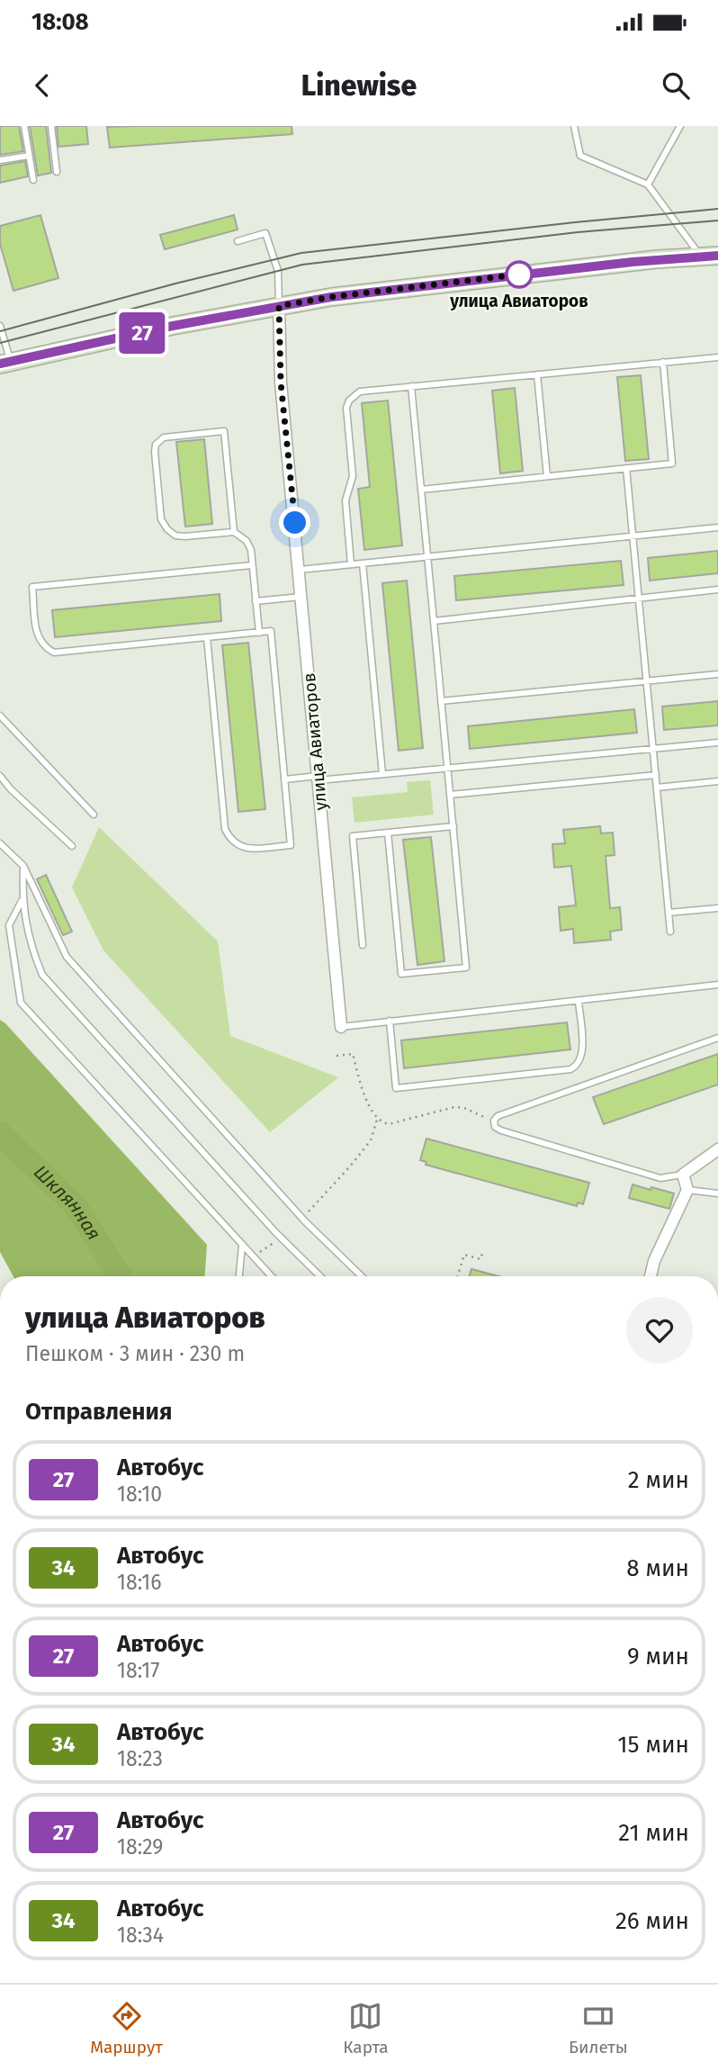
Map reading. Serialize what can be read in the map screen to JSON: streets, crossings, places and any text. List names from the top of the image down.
{
  "streets": {
    "street": ["улица Авиаторов"]
  },
  "water": ["Шклянная"],
  "places": ["улица Авиаторов"],
  "lines": ["bus line 27"],
  "page": {
    "status": "18:08",
    "header": "Linewise",
    "on_map": "27",
    "heading": [
      ["улица Авиаторов", "Пешком · 3 мин · 230 m"],
      "Отправления"
    ],
    "list": [
      {
        "mark": "27",
        "name": "Автобус",
        "note": "18:10",
        "value": "2 мин"
      },
      {
        "mark": "34",
        "name": "Автобус",
        "note": "18:16",
        "value": "8 мин"
      },
      {
        "mark": "27",
        "name": "Автобус",
        "note": "18:17",
        "value": "9 мин"
      },
      {
        "mark": "34",
        "name": "Автобус",
        "note": "18:23",
        "value": "15 мин"
      },
      {
        "mark": "27",
        "name": "Автобус",
        "note": "18:29",
        "value": "21 мин"
      },
      {
        "mark": "34",
        "name": "Автобус",
        "note": "18:34",
        "value": "26 мин"
      }
    ],
    "tabs": ["Маршрут", "Карта", "Билеты"]
  }
}
